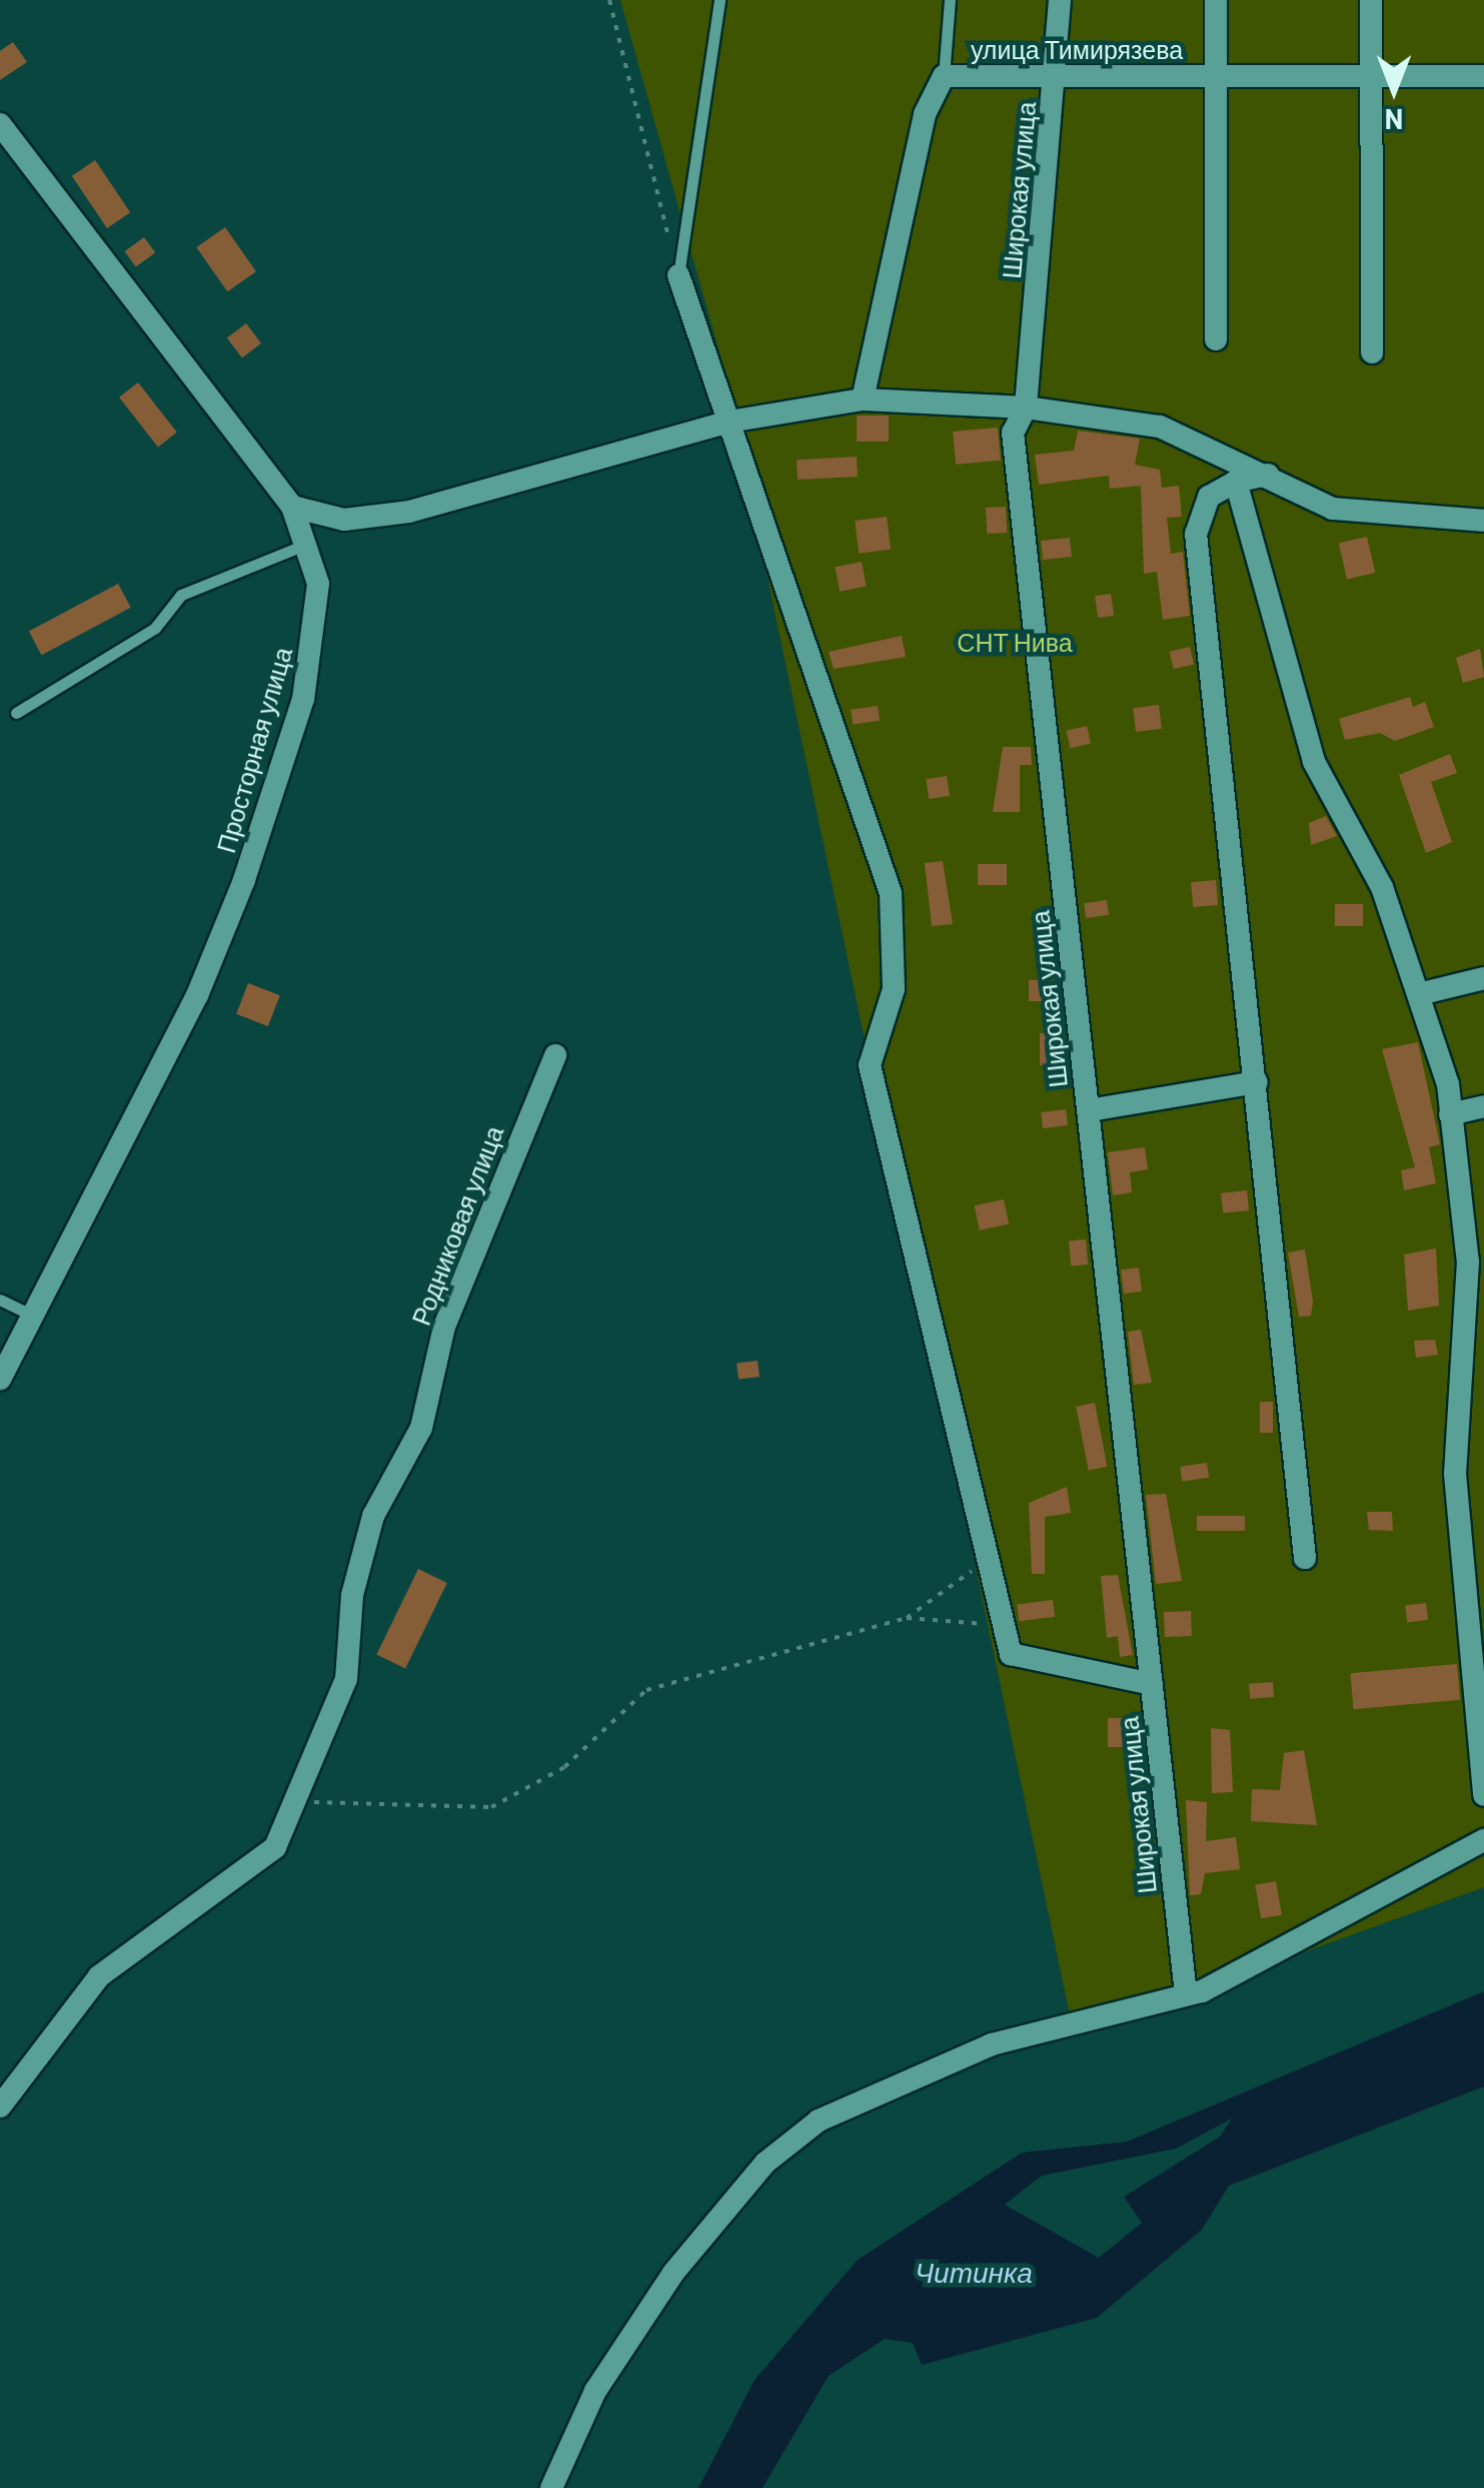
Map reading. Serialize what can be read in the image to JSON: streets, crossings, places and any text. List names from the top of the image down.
{
  "streets": {
    "street": [
      "улица Тимирязева",
      "Широкая улица",
      "Просторная улица",
      "Родниковая улица"
    ]
  },
  "crossings": [
    ["улица Тимирязева", "Широкая улица"]
  ],
  "water": ["Читинка"],
  "parks": ["СНТ Нива"],
  "north": "bottom"
}
